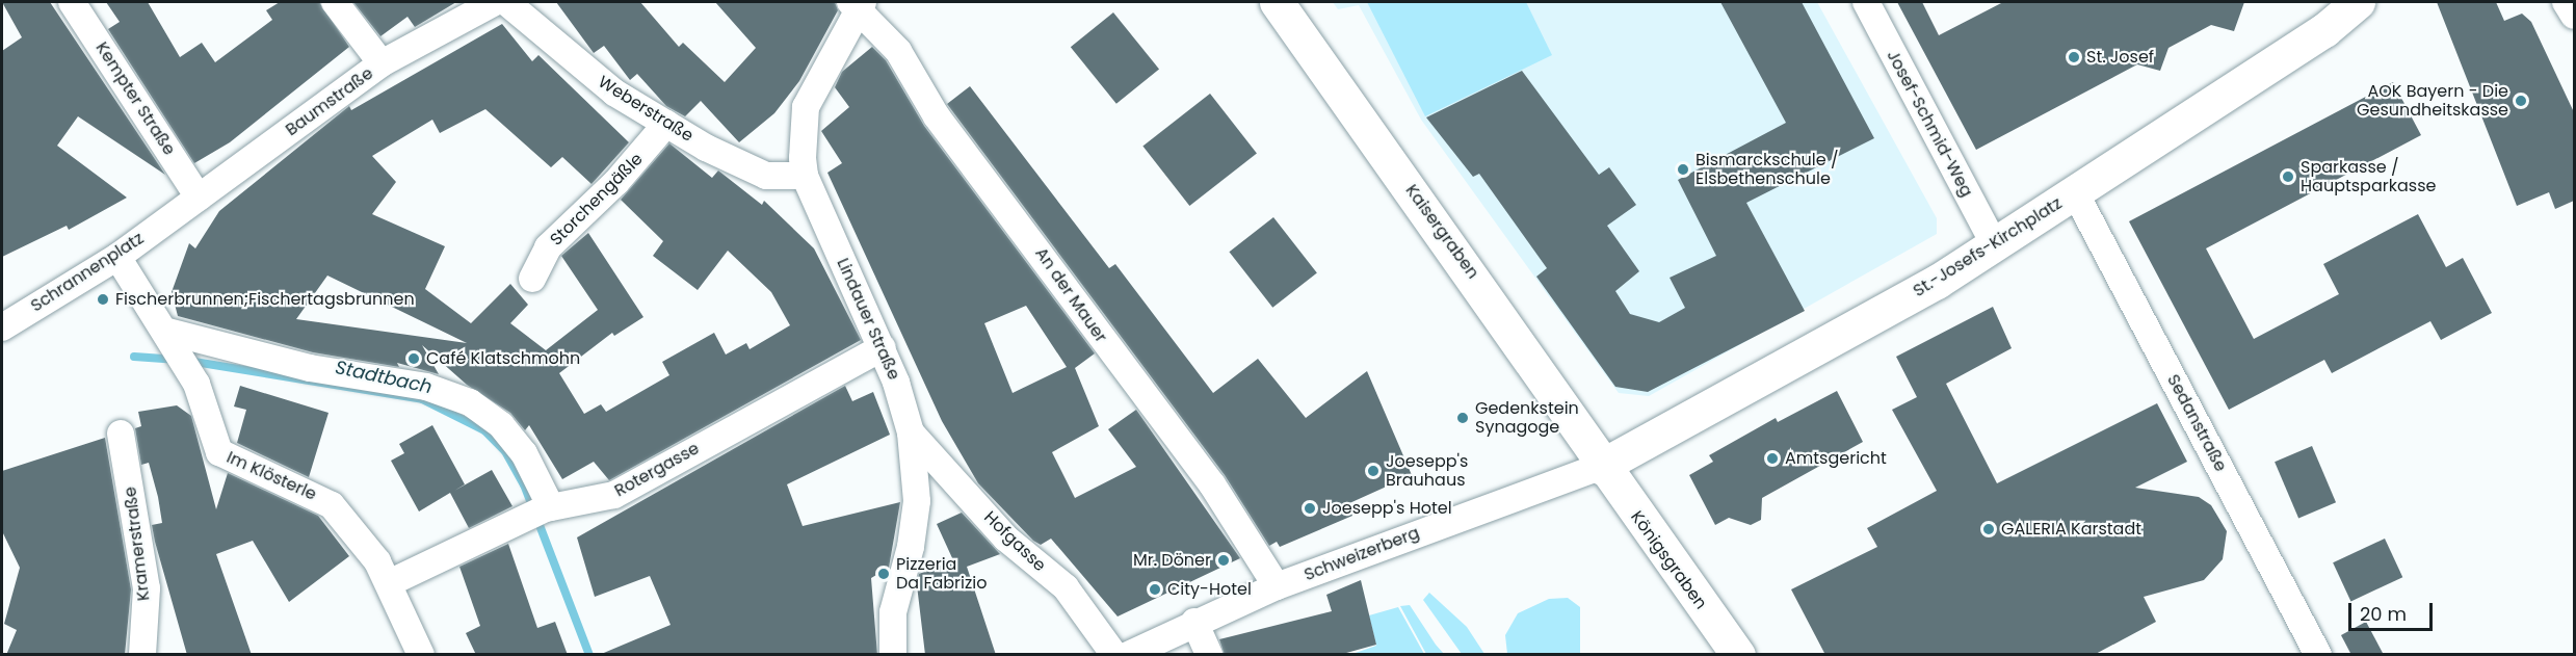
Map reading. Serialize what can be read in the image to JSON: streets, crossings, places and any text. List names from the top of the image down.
{
  "streets": {
    "street": [
      "Kempter Straße",
      "Baumstraße",
      "Weberstraße",
      "Josef-Schmid-Weg",
      "Storchengäßle",
      "Kaisergraben",
      "St.-Josefs-Kirchplatz",
      "Schrannenplatz",
      "An der Mauer",
      "Lindauer Straße",
      "Sedanstraße",
      "Rotergasse",
      "Im Klösterle",
      "Hofgasse",
      "Kramerstraße",
      "Schweizerberg",
      "Königsgraben"
    ]
  },
  "crossings": [
    ["Kempter Straße", "Baumstraße"],
    ["Baumstraße", "Schrannenplatz"],
    ["Weberstraße", "Storchengäßle"],
    ["Weberstraße", "Lindauer Straße"],
    ["Josef-Schmid-Weg", "St.-Josefs-Kirchplatz"],
    ["Kaisergraben", "St.-Josefs-Kirchplatz"],
    ["Kaisergraben", "Schweizerberg"],
    ["Kaisergraben", "Königsgraben"],
    ["St.-Josefs-Kirchplatz", "Sedanstraße"],
    ["St.-Josefs-Kirchplatz", "Schweizerberg"],
    ["St.-Josefs-Kirchplatz", "Königsgraben"],
    ["Schrannenplatz", "Im Klösterle"],
    ["An der Mauer", "Lindauer Straße"],
    ["An der Mauer", "Schweizerberg"],
    ["Lindauer Straße", "Rotergasse"],
    ["Lindauer Straße", "Hofgasse"],
    ["Rotergasse", "Im Klösterle"],
    ["Schweizerberg", "Königsgraben"]
  ],
  "water": ["Stadtbach"],
  "places": [
    "St. Josef",
    "AOK Bayern - Die Gesundheitskasse",
    "Bismarckschule / Elsbethenschule",
    "Sparkasse / Hauptsparkasse",
    "Fischerbrunnen;Fischertagsbrunnen",
    "Café Klatschmohn",
    "Gedenkstein Synagoge",
    "Amtsgericht",
    "Joesepp's Brauhaus",
    "Joesepp's Hotel",
    "GALERIA Karstadt",
    "Mr. Döner",
    "Pizzeria Da Fabrizio",
    "City-Hotel"
  ],
  "scale_bar": "20 m"
}
